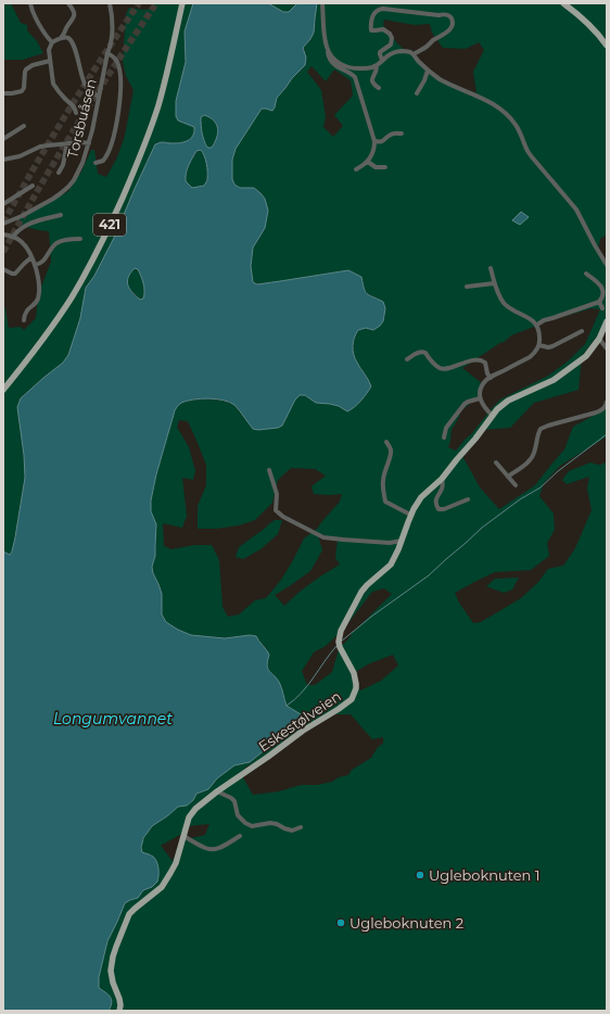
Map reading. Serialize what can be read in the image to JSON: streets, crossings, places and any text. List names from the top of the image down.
{
  "streets": {
    "main road": ["421", "Eskestølveien"],
    "street": ["Torsbuåsen"]
  },
  "water": ["Longumvannet"],
  "places": ["Ugleboknuten 1", "Ugleboknuten 2"]
}
